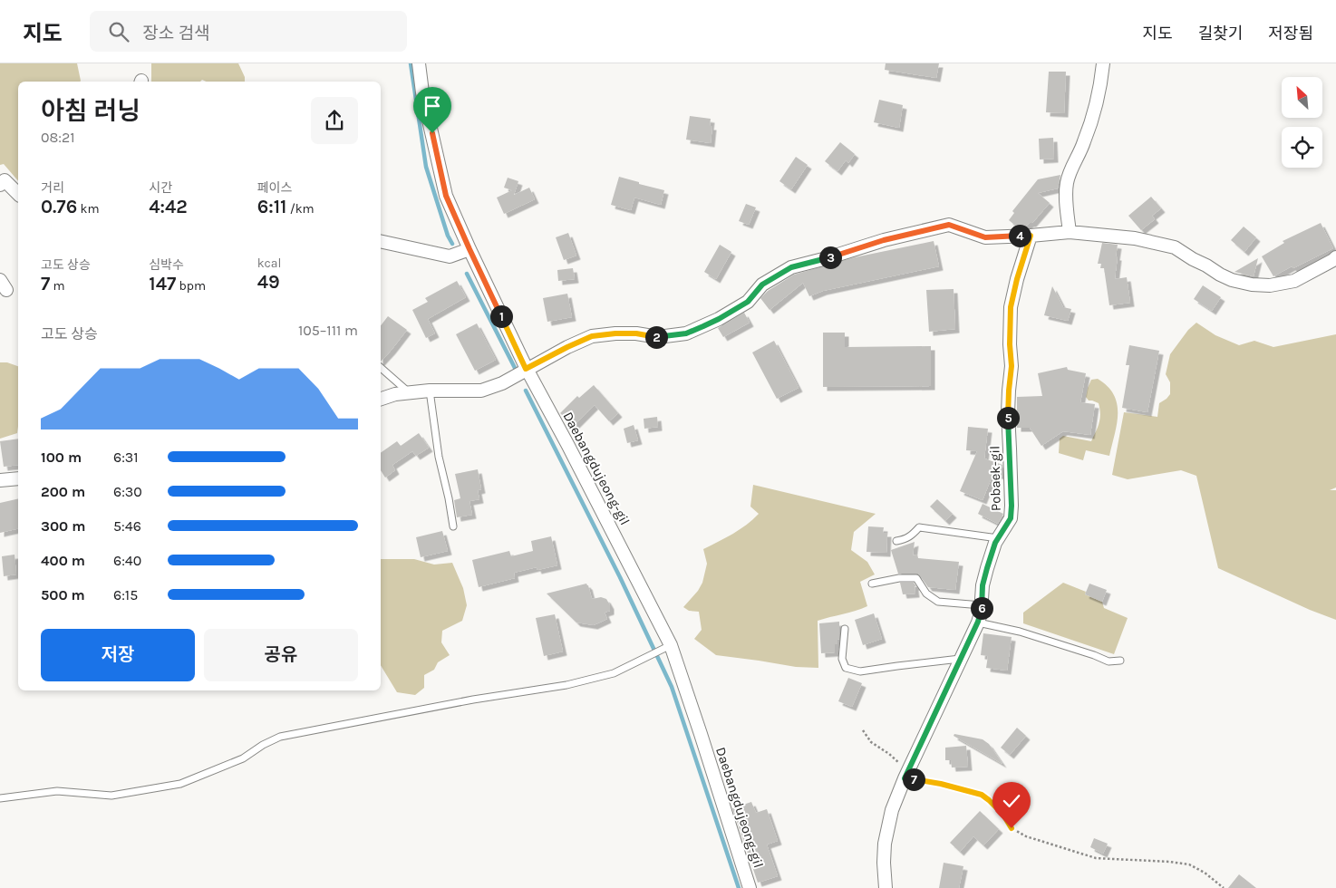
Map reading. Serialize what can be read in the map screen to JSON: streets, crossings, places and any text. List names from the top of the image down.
{
  "streets": {
    "street": ["Daebangdujeong-gil", "Pobaek-gil"]
  },
  "north": "top left",
  "page": {
    "header": "지도",
    "search": "장소 검색",
    "nav": ["지도", "길찾기", "저장됨"],
    "heading": ["아침 러닝", "08:21"],
    "stats": [
      ["거리", "0.76 km"],
      ["시간", "4:42"],
      ["페이스", "6:11 /km"],
      ["고도 상승", "7 m"],
      ["심박수", "147 bpm"],
      ["kcal", "49"]
    ],
    "pins": [
      "4",
      "3",
      "1",
      "2",
      "5",
      "6",
      "7"
    ],
    "chart": ["고도 상승", "105–111 m"],
    "list": [
      {
        "name": "100 m",
        "note": "6:31"
      },
      {
        "name": "200 m",
        "note": "6:30"
      },
      {
        "name": "300 m",
        "note": "5:46"
      },
      {
        "name": "400 m",
        "note": "6:40"
      },
      {
        "name": "500 m",
        "note": "6:15"
      }
    ],
    "buttons": ["저장", "공유"]
  }
}
